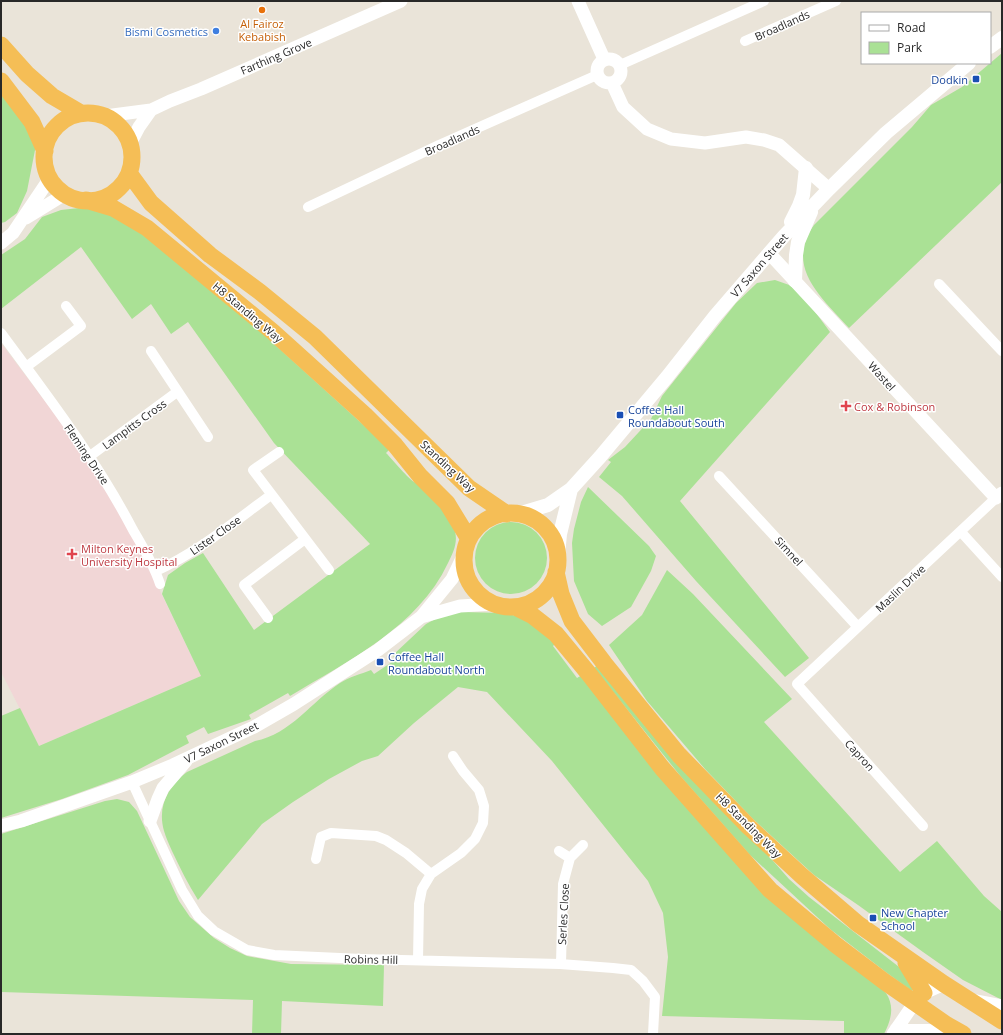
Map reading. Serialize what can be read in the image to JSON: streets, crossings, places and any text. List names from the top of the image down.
{
  "streets": {
    "highway": ["H8 Standing Way", "Standing Way"],
    "main road": ["V7 Saxon Street"],
    "street": [
      "Broadlands",
      "Farthing Grove",
      "Wastel",
      "Lampitts Cross",
      "Fleming Drive",
      "Lister Close",
      "Simnel",
      "Maslin Drive",
      "Capron",
      "Serles Close",
      "Robins Hill"
    ]
  },
  "crossings": [
    ["Farthing Grove", "H8 Standing Way"],
    ["V7 Saxon Street", "H8 Standing Way"],
    ["V7 Saxon Street", "Wastel"],
    ["V7 Saxon Street", "Standing Way"],
    ["V7 Saxon Street", "Robins Hill"],
    ["H8 Standing Way", "Standing Way"],
    ["Wastel", "Maslin Drive"],
    ["Lampitts Cross", "Fleming Drive"],
    ["Fleming Drive", "Lister Close"],
    ["Simnel", "Maslin Drive"],
    ["Maslin Drive", "Capron"],
    ["Serles Close", "Robins Hill"]
  ],
  "places": {
    "other": ["Al Fairoz Kebabish", "Bismi Cosmetics"],
    "transit": [
      "Dodkin",
      "Coffee Hall Roundabout South",
      "Coffee Hall Roundabout North",
      "New Chapter School"
    ],
    "health": ["Cox & Robinson", "Milton Keynes University Hospital"]
  },
  "legend": ["Road", "Park"]
}
